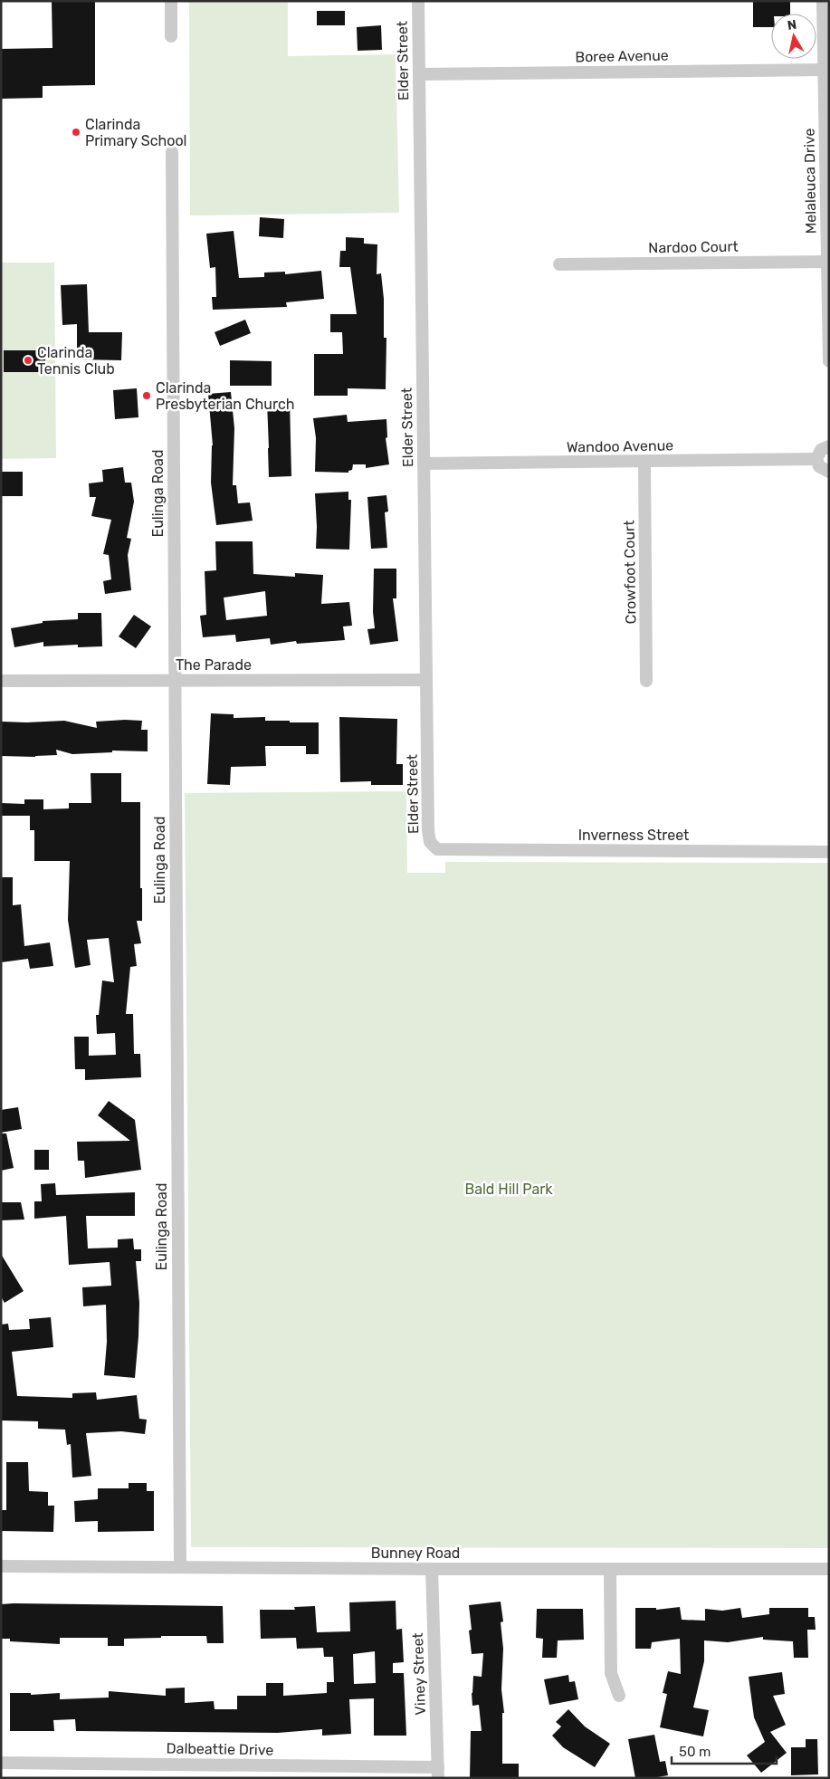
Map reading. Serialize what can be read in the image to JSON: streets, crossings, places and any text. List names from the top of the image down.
{
  "streets": {
    "street": [
      "Boree Avenue",
      "Elder Street",
      "Melaleuca Drive",
      "Nardoo Court",
      "Wandoo Avenue",
      "Eulinga Road",
      "Crowfoot Court",
      "The Parade",
      "Inverness Street",
      "Bunney Road",
      "Viney Street",
      "Dalbeattie Drive"
    ]
  },
  "crossings": [
    ["Boree Avenue", "Elder Street"],
    ["Boree Avenue", "Melaleuca Drive"],
    ["Elder Street", "Wandoo Avenue"],
    ["Elder Street", "The Parade"],
    ["Elder Street", "Inverness Street"],
    ["Melaleuca Drive", "Nardoo Court"],
    ["Wandoo Avenue", "Crowfoot Court"],
    ["Eulinga Road", "The Parade"],
    ["Eulinga Road", "Bunney Road"],
    ["Bunney Road", "Viney Street"],
    ["Viney Street", "Dalbeattie Drive"]
  ],
  "parks": ["Bald Hill Park"],
  "places": ["Clarinda Primary School", "Clarinda Tennis Club", "Clarinda Presbyterian Church"],
  "scale_bar": "50 m",
  "north": "top"
}
